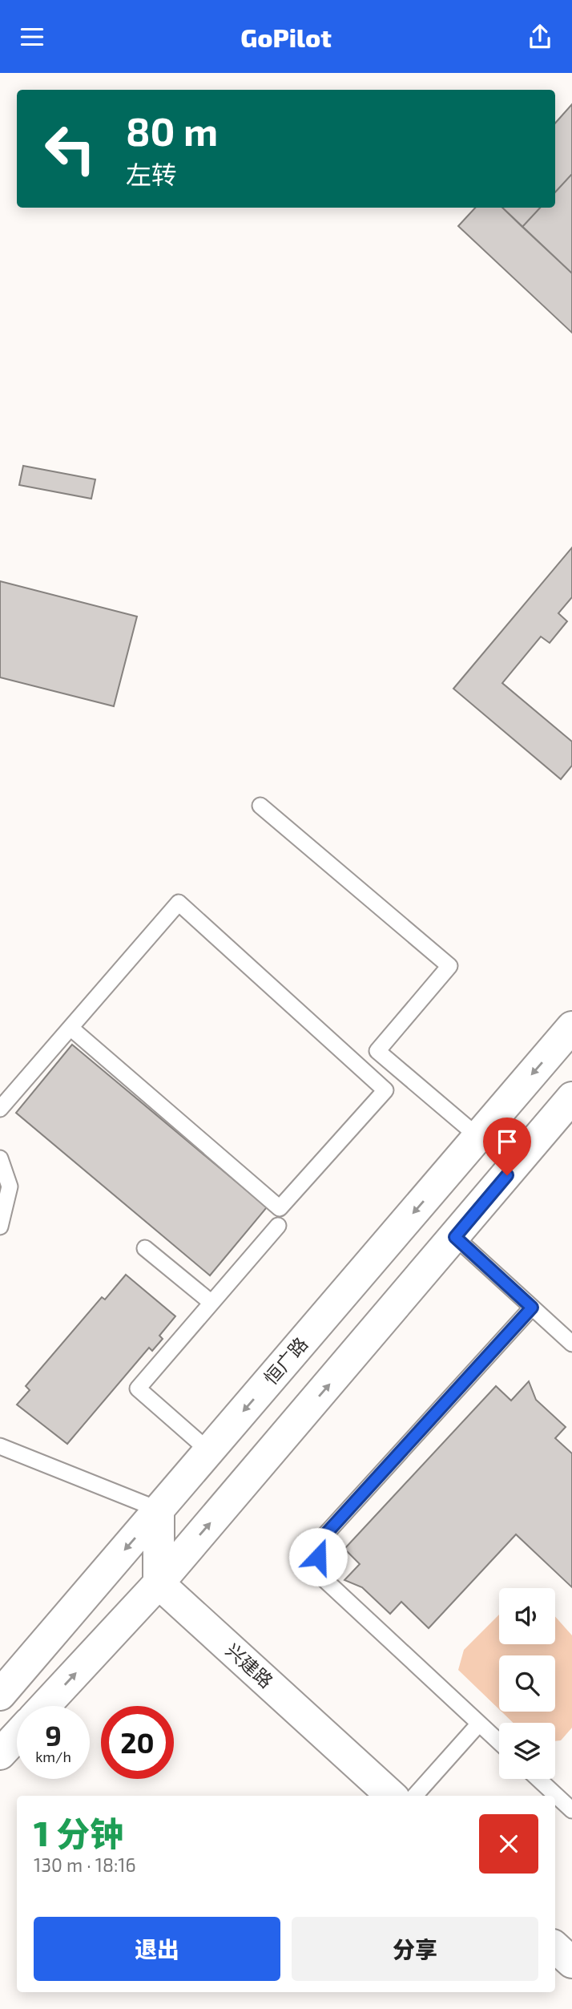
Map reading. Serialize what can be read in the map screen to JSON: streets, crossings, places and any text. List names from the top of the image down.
{
  "streets": {
    "street": ["恒广路", "兴建路"]
  },
  "page": {
    "header": "GoPilot",
    "turn": ["80 m", "左转"],
    "speed": "9 km/h",
    "limit": "20",
    "heading": ["1 分钟", "130 m · 18:16"],
    "buttons": ["退出", "分享"]
  }
}
